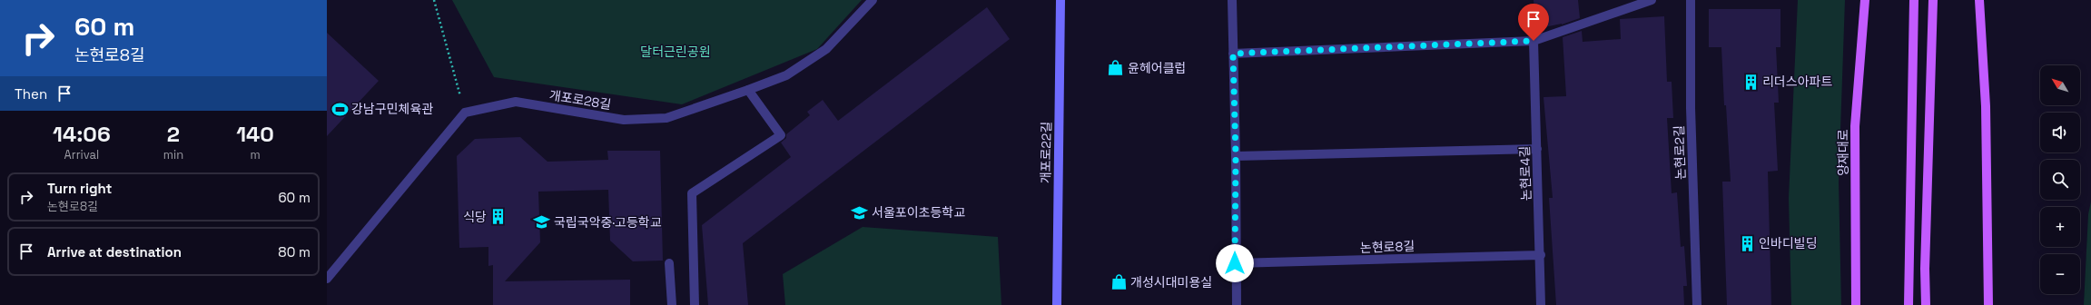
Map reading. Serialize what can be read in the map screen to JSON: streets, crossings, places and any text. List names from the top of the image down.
{
  "streets": {
    "main road": ["양재대로"],
    "street": [
      "개포로28길",
      "개포로22길",
      "논현로2길",
      "논현로4길",
      "논현로8길"
    ]
  },
  "crossings": [
    ["논현로4길", "논현로8길"]
  ],
  "parks": ["달터근린공원"],
  "places": {
    "shop": ["윤헤어클럽", "개성시대미용실"],
    "building": ["리더스아파트", "식당", "인바디빌딩"],
    "sports": ["강남구민체육관"],
    "school or university": ["서울포이초등학교", "국립국악중·고등학교"]
  },
  "north": "top left",
  "page": {
    "turn": ["60 m", "논현로8길"],
    "map_buttons": ["+", "−"],
    "then": "Then",
    "eta": [
      "14:06",
      "Arrival",
      "2",
      "min",
      "140",
      "m"
    ],
    "list": [
      {
        "name": "Turn right",
        "note": "논현로8길",
        "value": "60 m"
      },
      {
        "name": "Arrive at destination",
        "value": "80 m"
      }
    ]
  }
}
